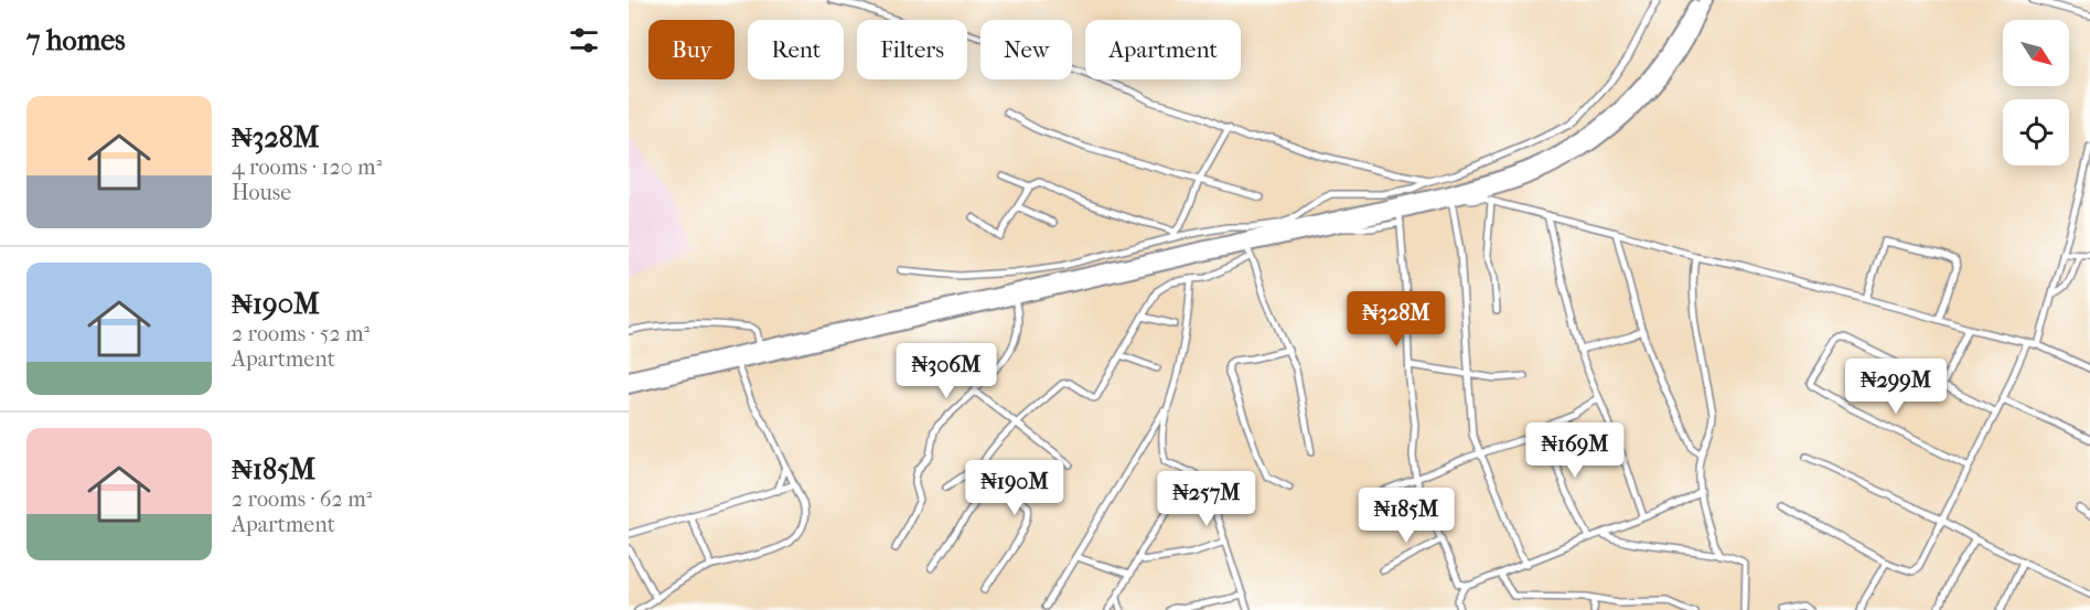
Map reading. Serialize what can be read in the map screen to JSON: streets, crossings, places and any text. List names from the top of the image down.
{
  "north": "bottom right",
  "page": {
    "heading": "7 homes",
    "chip": [
      "Buy",
      "Rent",
      "Filters",
      "New",
      "Apartment"
    ],
    "list": [
      {
        "name": "₦328M",
        "note": "4 rooms · 120 m² · House"
      },
      {
        "name": "₦190M",
        "note": "2 rooms · 52 m² · Apartment"
      },
      {
        "name": "₦185M",
        "note": "2 rooms · 62 m² · Apartment"
      }
    ],
    "price": [
      "₦328M",
      "₦306M",
      "₦299M",
      "₦169M",
      "₦190M",
      "₦257M",
      "₦185M"
    ]
  }
}
